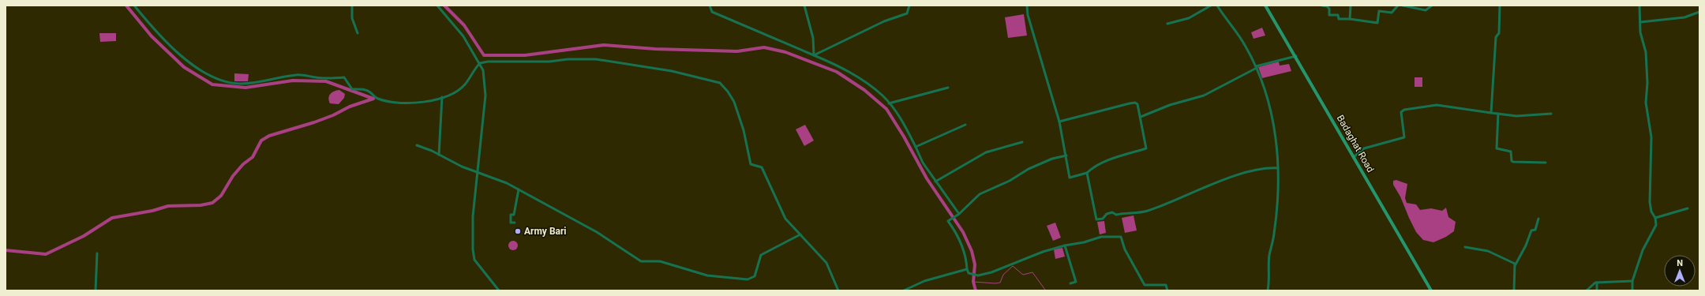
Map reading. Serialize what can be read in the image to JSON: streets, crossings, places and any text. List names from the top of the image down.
{
  "streets": {
    "main road": ["Badaghat Road"]
  },
  "places": ["Army Bari"],
  "north": "top"
}
